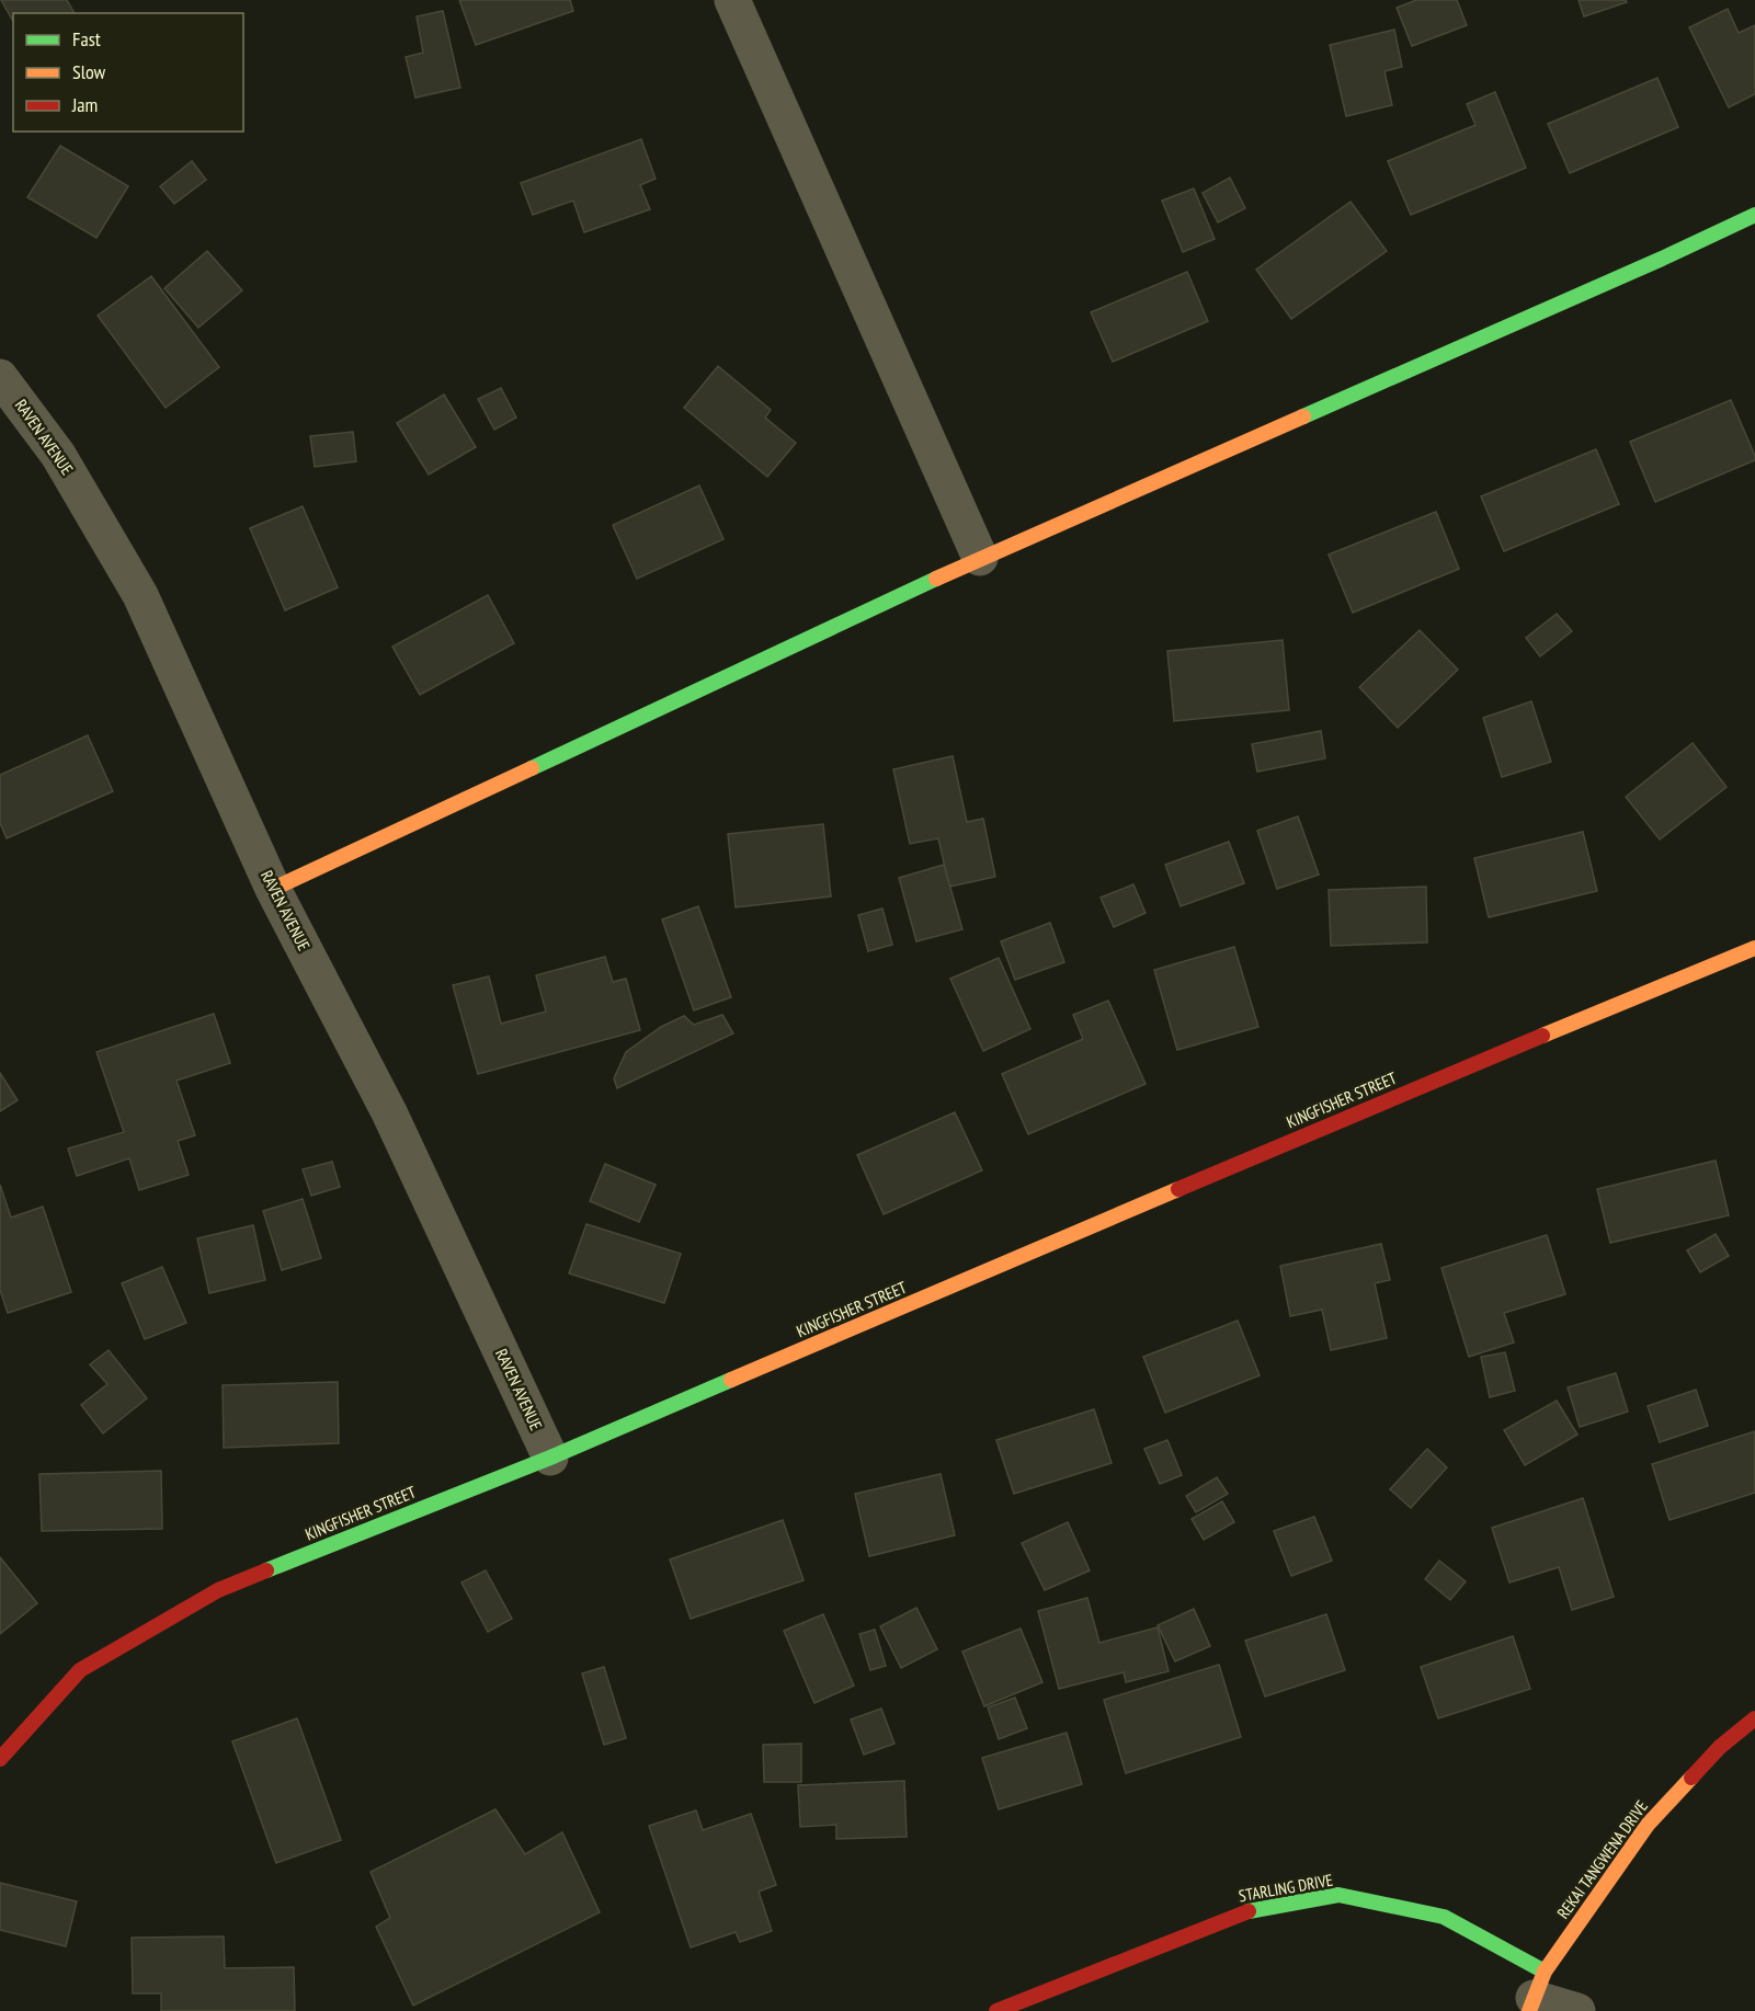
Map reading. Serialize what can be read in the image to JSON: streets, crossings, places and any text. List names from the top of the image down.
{
  "streets": {
    "street": [
      "RAVEN AVENUE",
      "KINGFISHER STREET",
      "REKAI TANGWENA DRIVE",
      "STARLING DRIVE"
    ]
  },
  "crossings": [
    ["RAVEN AVENUE", "KINGFISHER STREET"],
    ["REKAI TANGWENA DRIVE", "STARLING DRIVE"]
  ],
  "legend": ["Fast", "Slow", "Jam"]
}
